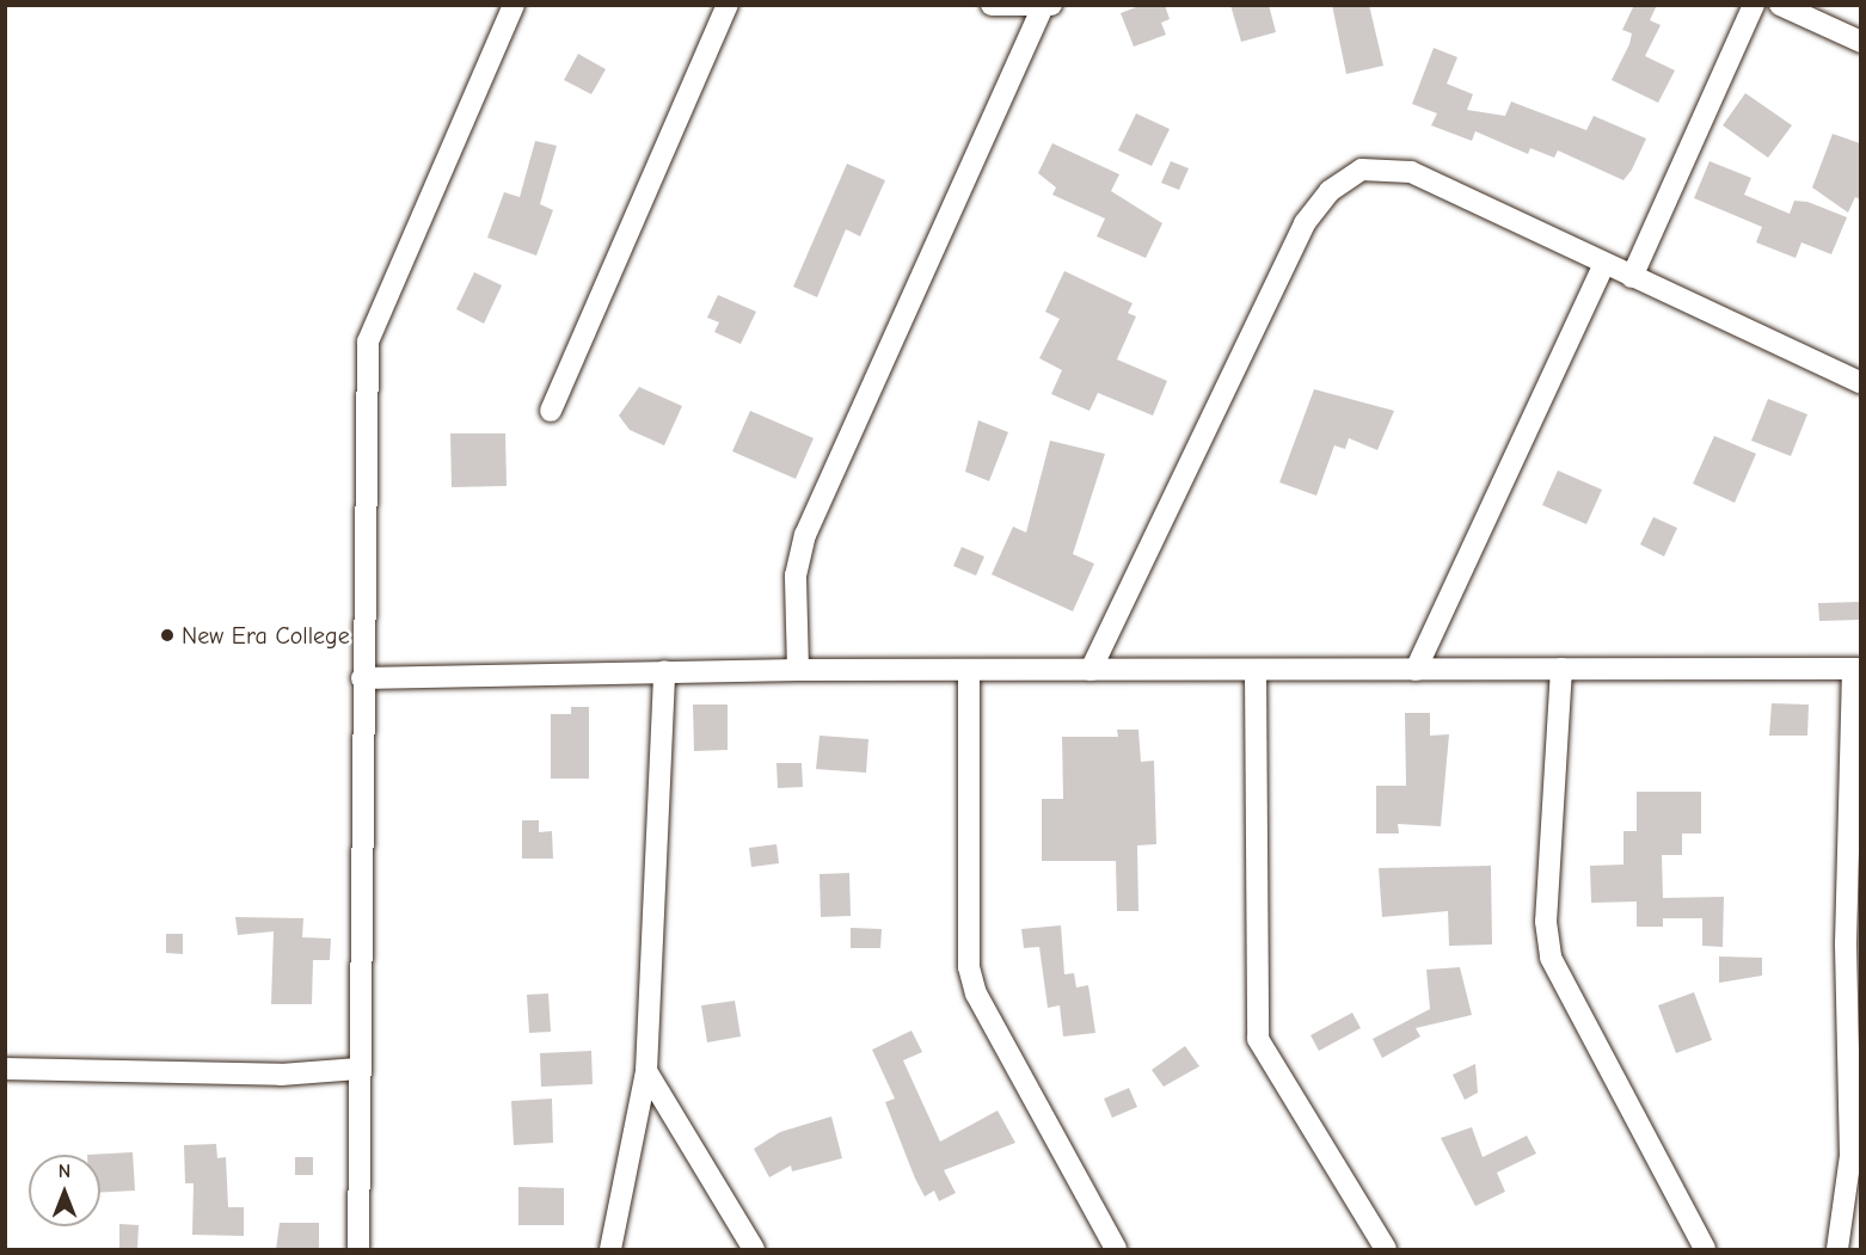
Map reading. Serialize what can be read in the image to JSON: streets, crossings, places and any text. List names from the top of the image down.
{
  "places": ["New Era College"],
  "north": "top"
}
